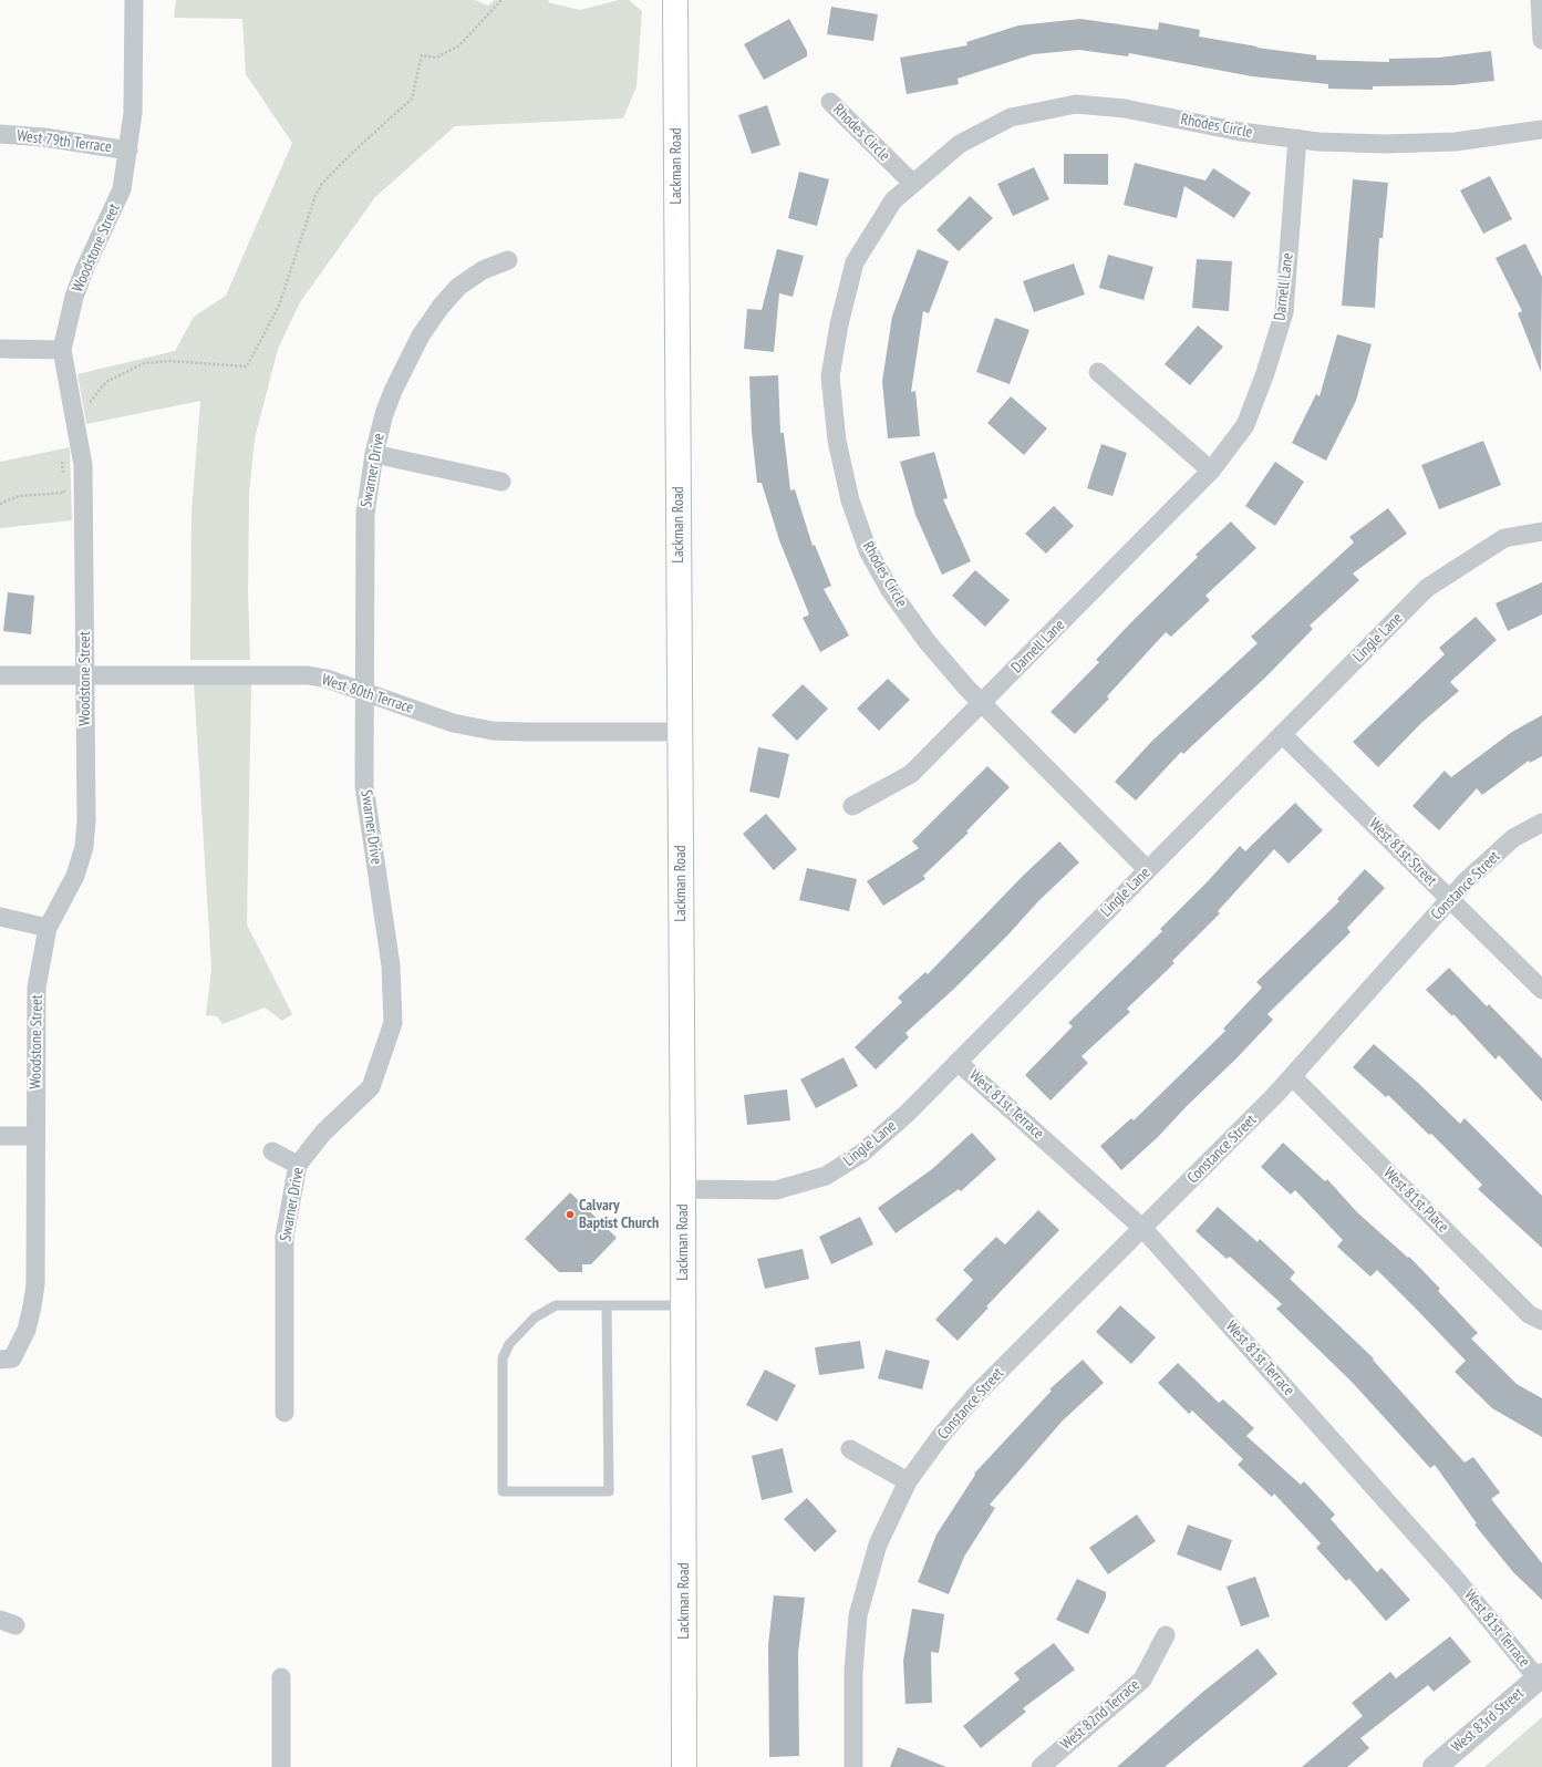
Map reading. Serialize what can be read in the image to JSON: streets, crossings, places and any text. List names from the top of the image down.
{
  "streets": {
    "main road": ["Lackman Road"],
    "street": [
      "Rhodes Circle",
      "West 79th Terrace",
      "Woodstone Street",
      "Darnell Lane",
      "Swarner Drive",
      "Lingle Lane",
      "West 80th Terrace",
      "West 81st Street",
      "Constance Street",
      "West 81st Terrace",
      "West 81st Place",
      "West 82nd Terrace",
      "West 83rd Street"
    ]
  },
  "crossings": [
    ["Rhodes Circle", "Darnell Lane"],
    ["Rhodes Circle", "Lingle Lane"],
    ["West 79th Terrace", "Woodstone Street"],
    ["Lackman Road", "Lingle Lane"],
    ["Lackman Road", "West 80th Terrace"],
    ["Woodstone Street", "West 80th Terrace"],
    ["Swarner Drive", "West 80th Terrace"],
    ["Lingle Lane", "West 81st Street"],
    ["Lingle Lane", "West 81st Terrace"],
    ["West 81st Street", "Constance Street"],
    ["Constance Street", "West 81st Terrace"],
    ["Constance Street", "West 81st Place"],
    ["West 81st Terrace", "West 83rd Street"]
  ],
  "places": ["Calvary Baptist Church"]
}
